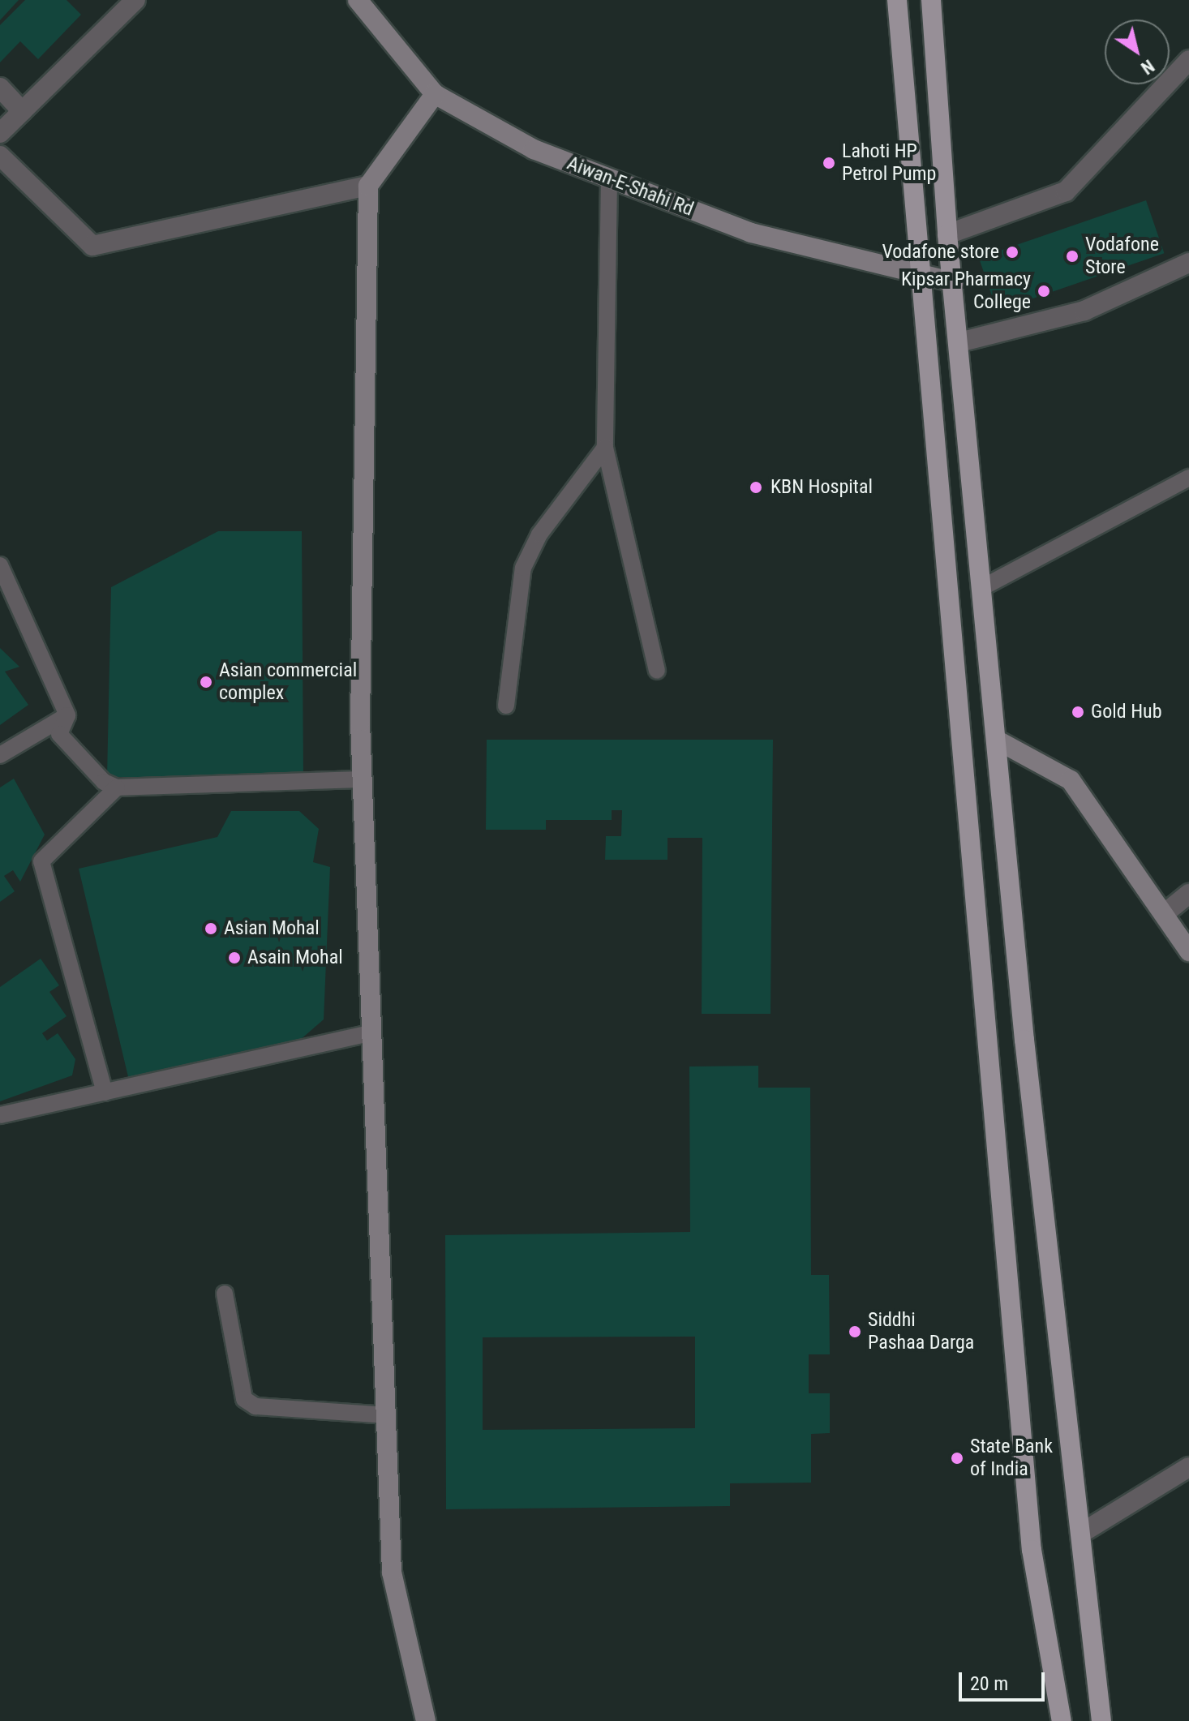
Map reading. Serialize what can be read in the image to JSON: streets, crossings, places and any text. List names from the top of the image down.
{
  "streets": {
    "street": ["Aiwan-E-Shahi Rd"]
  },
  "places": [
    "Lahoti HP Petrol Pump",
    "Vodafone store",
    "Vodafone Store",
    "Kipsar Pharmacy College",
    "KBN Hospital",
    "Asian commercial complex",
    "Gold Hub",
    "Asian Mohal",
    "Asain Mohal",
    "Siddhi Pashaa Darga",
    "State Bank of India"
  ],
  "scale_bar": "20 m",
  "north": "bottom right"
}
